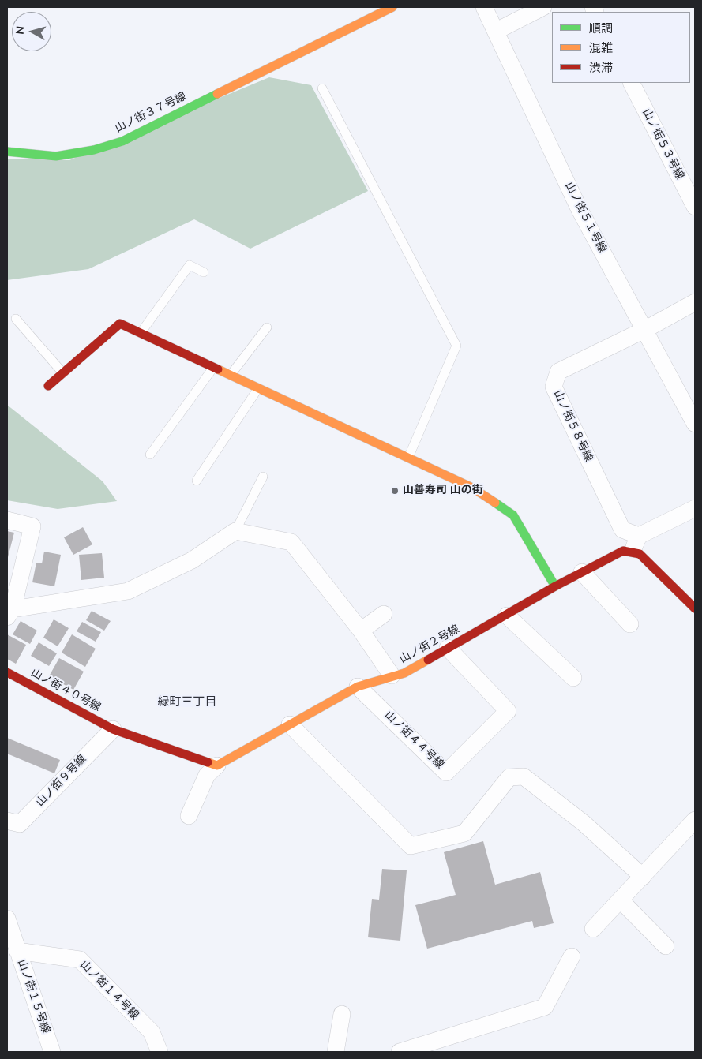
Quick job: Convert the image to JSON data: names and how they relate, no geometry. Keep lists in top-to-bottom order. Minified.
{"streets":{"street":["山ノ街３７号線","山ノ街５３号線","山ノ街５１号線","山ノ街５８号線","山ノ街２号線","山ノ街４０号線","山ノ街４４号線","山ノ街９号線","山ノ街１４号線","山ノ街１５号線"]},"crossings":[["山ノ街５１号線","山ノ街５８号線"],["山ノ街２号線","山ノ街４４号線"],["山ノ街４０号線","山ノ街９号線"],["山ノ街１４号線","山ノ街１５号線"]],"districts":["緑町三丁目"],"places":["山善寿司 山の街"],"legend":["順調","混雑","渋滞"],"north":"left"}
